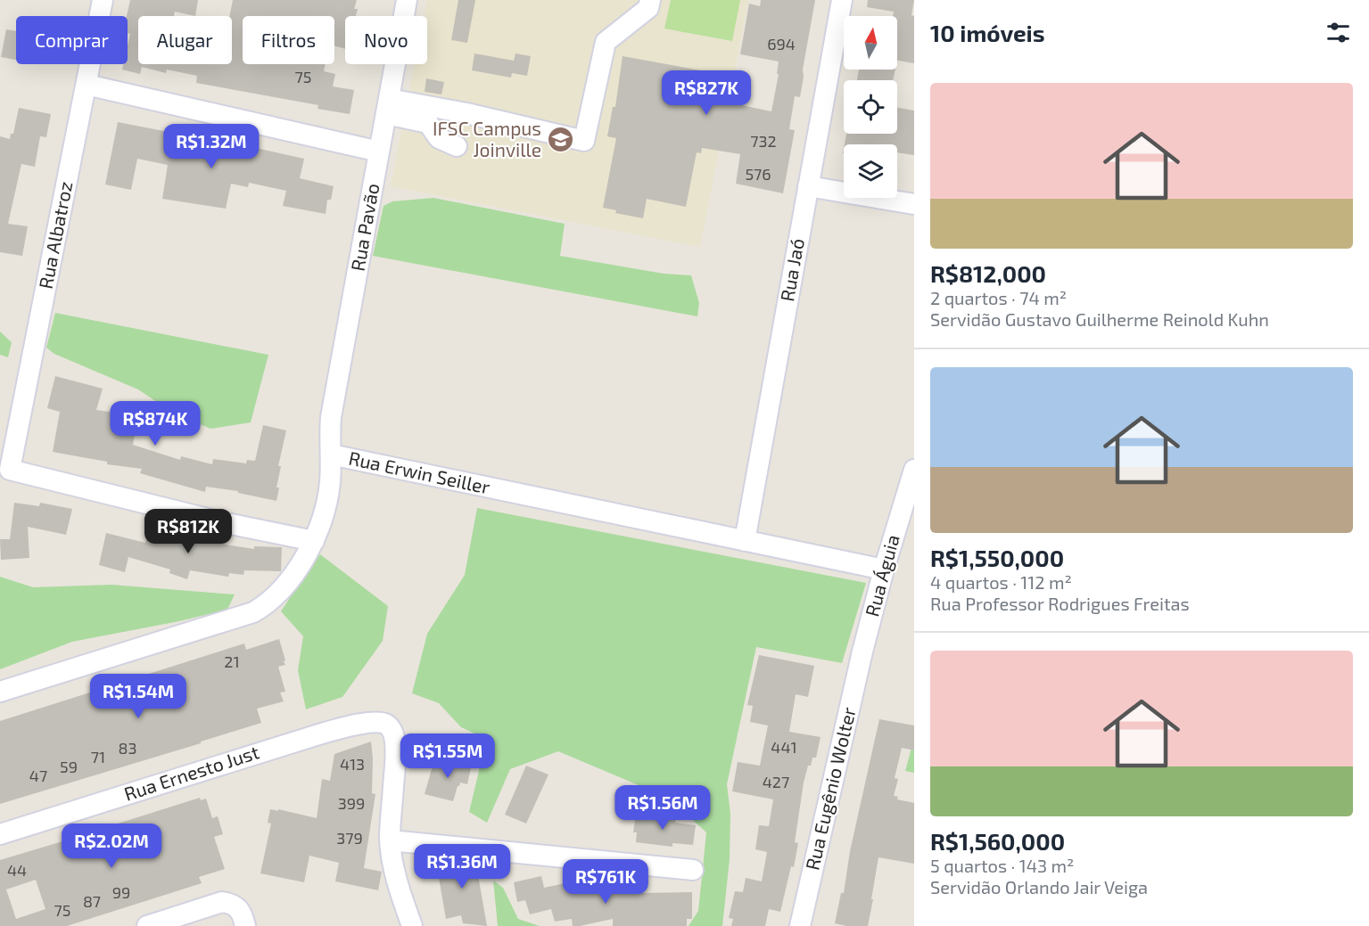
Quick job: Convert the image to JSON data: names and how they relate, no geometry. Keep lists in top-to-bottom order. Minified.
{"streets":{"street":["Rua Pavão","Rua Albatroz","Rua Jaó","Rua Erwin Seiller","Rua Águia","Rua Ernesto Just","Rua Eugênio Wolter"]},"crossings":[["Rua Pavão","Rua Erwin Seiller"],["Rua Albatroz","Rua Erwin Seiller"],["Rua Jaó","Rua Erwin Seiller"],["Rua Erwin Seiller","Rua Águia"],["Rua Águia","Rua Eugênio Wolter"]],"places":{"school or university":["IFSC Campus Joinville"]},"house_numbers":["694","75","732","576","21","441","83","71","413","59","47","427","399","379","44","99","87","75"],"north":"top","page":{"heading":"10 imóveis","chip":["Comprar","Alugar","Filtros","Novo"],"list":[{"name":"R$812,000","note":"2 quartos · 74 m² · Servidão Gustavo Guilherme Reinold Kuhn"},{"name":"R$1,550,000","note":"4 quartos · 112 m² · Rua Professor Rodrigues Freitas"},{"name":"R$1,560,000","note":"5 quartos · 143 m² · Servidão Orlando Jair Veiga"}],"price":["R$827K","R$1.32M","R$874K","R$812K","R$1.54M","R$1.55M","R$1.56M","R$2.02M","R$1.36M","R$761K"]}}
